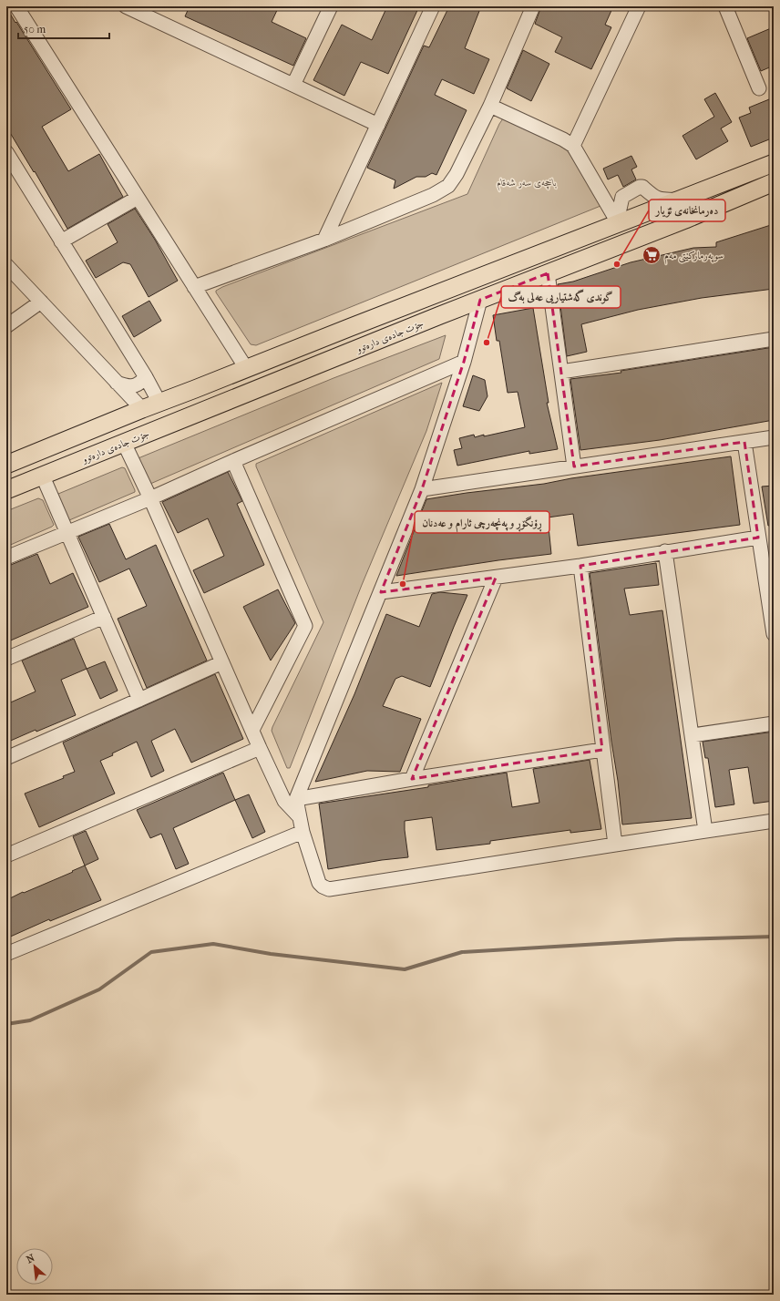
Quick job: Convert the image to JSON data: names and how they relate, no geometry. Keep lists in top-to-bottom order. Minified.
{"streets":{"main road":["جۆت جادەی دارەتوو"]},"parks":["باخچەی سەر شەقام"],"places":{"supermarket":["سوپەرمارکێتی مەم"],"other":["دەرمانخانەی ئۆیار","گوندی گەشتیاریی عەلی بەگ","ڕۆنگۆڕ و پەنچەرچی ئارام و عەدنان"]},"scale_bar":"50 m","north":"top left"}
